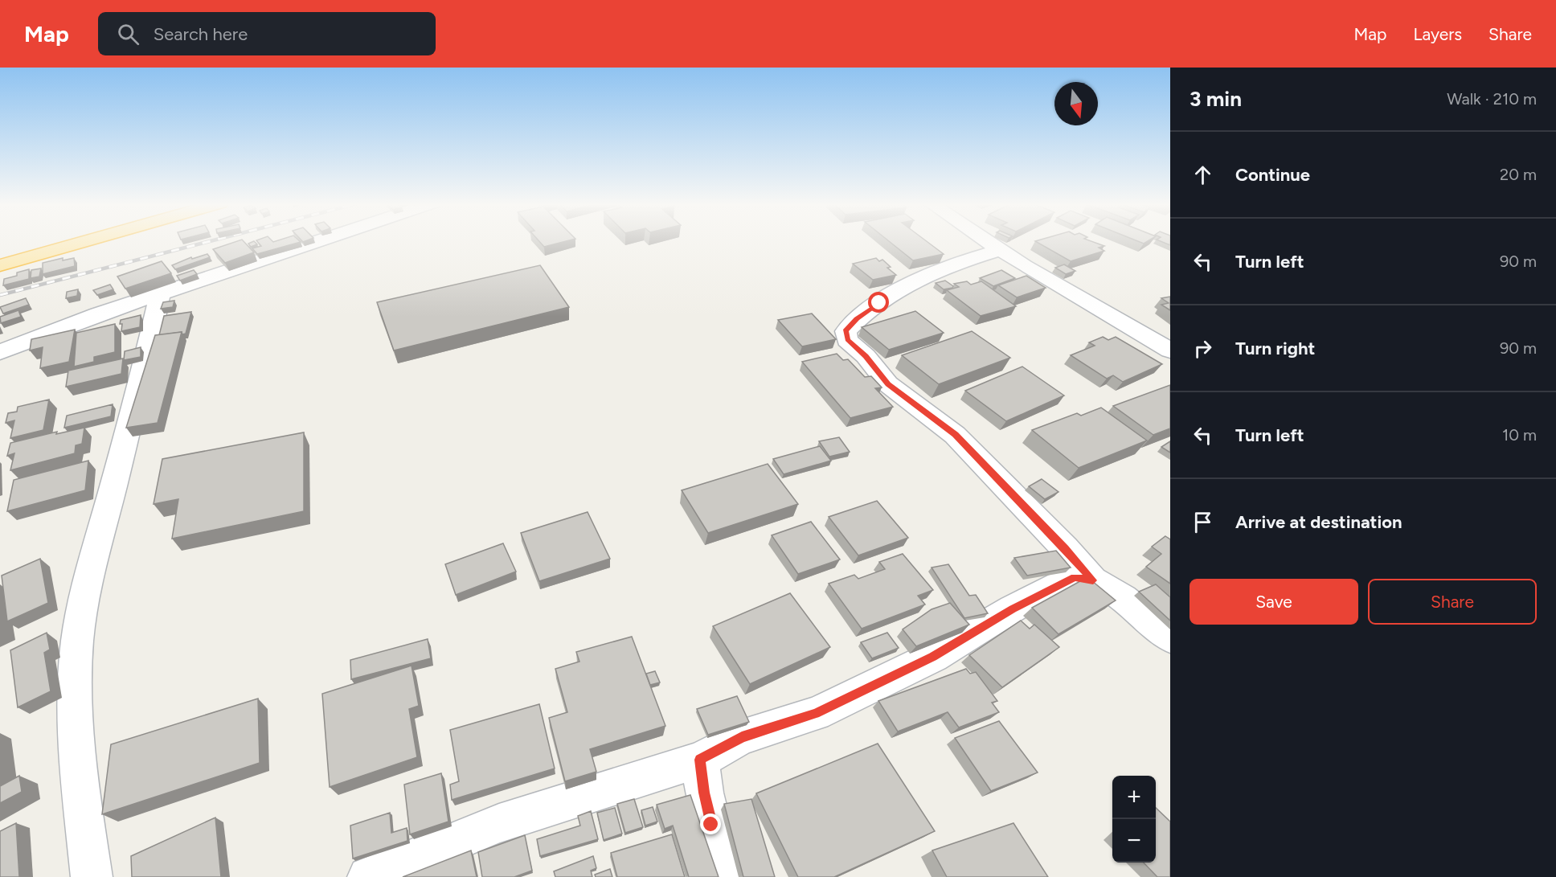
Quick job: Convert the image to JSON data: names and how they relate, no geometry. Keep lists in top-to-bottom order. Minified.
{"north":"bottom","page":{"header":"Map","search":"Search here","nav":["Map","Layers","Share"],"heading":["3 min","Walk · 210 m"],"list":[["Continue","20 m"],["Turn left","90 m"],["Turn right","90 m"],["Turn left","10 m"],"Arrive at destination"],"buttons":["Save","Share"],"map_buttons":["+","−"]}}
